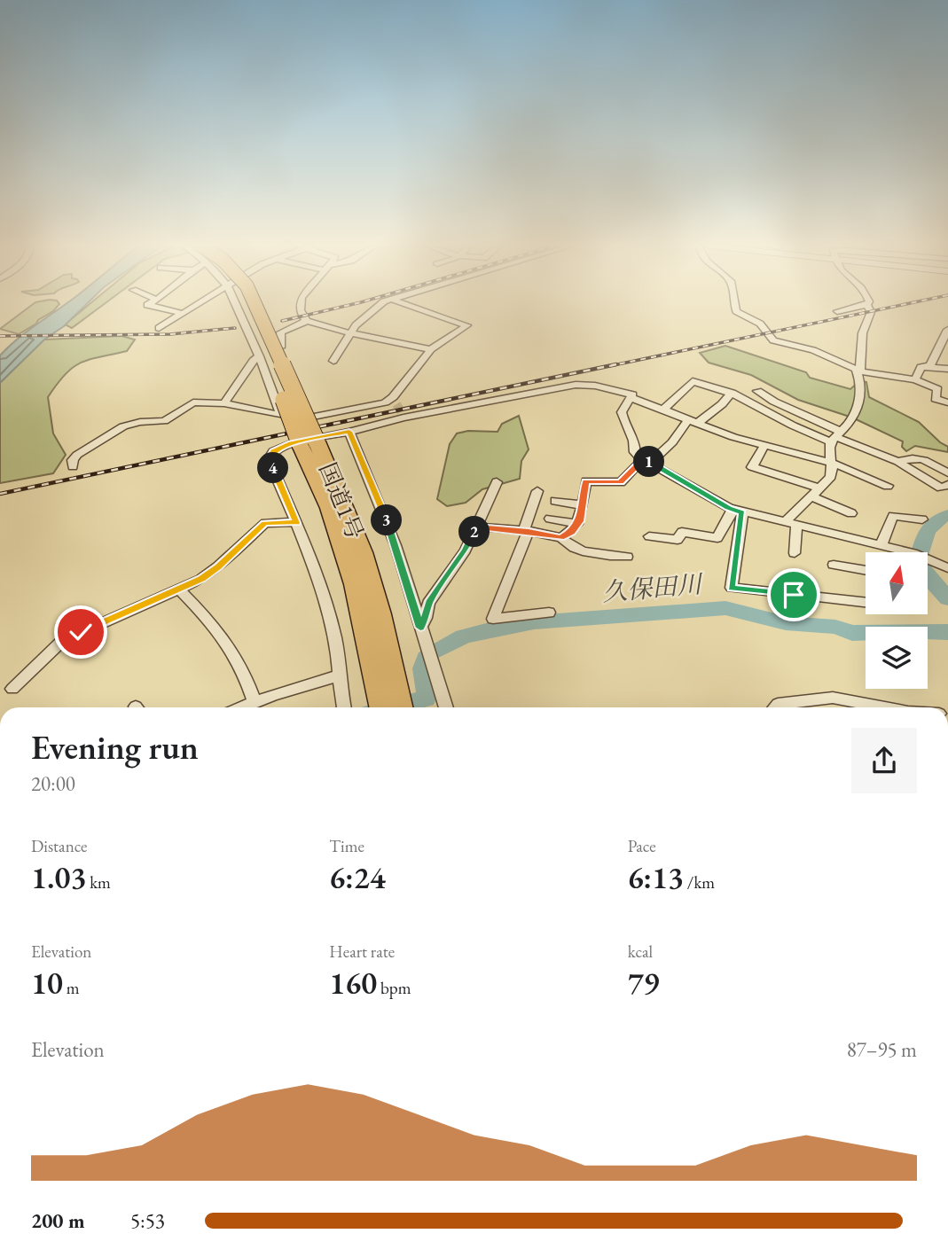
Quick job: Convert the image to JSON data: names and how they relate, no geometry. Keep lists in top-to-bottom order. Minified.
{"streets":{"highway":["国道1号"]},"water":["久保田川"],"north":"top","page":{"pins":["1","4","3","2"],"heading":["Evening run","20:00"],"stats":[["Distance","1.03 km"],["Time","6:24"],["Pace","6:13 /km"],["Elevation","10 m"],["Heart rate","160 bpm"],["kcal","79"]],"chart":["Elevation","87–95 m"],"list":[{"name":"200 m","note":"5:53"}]}}
